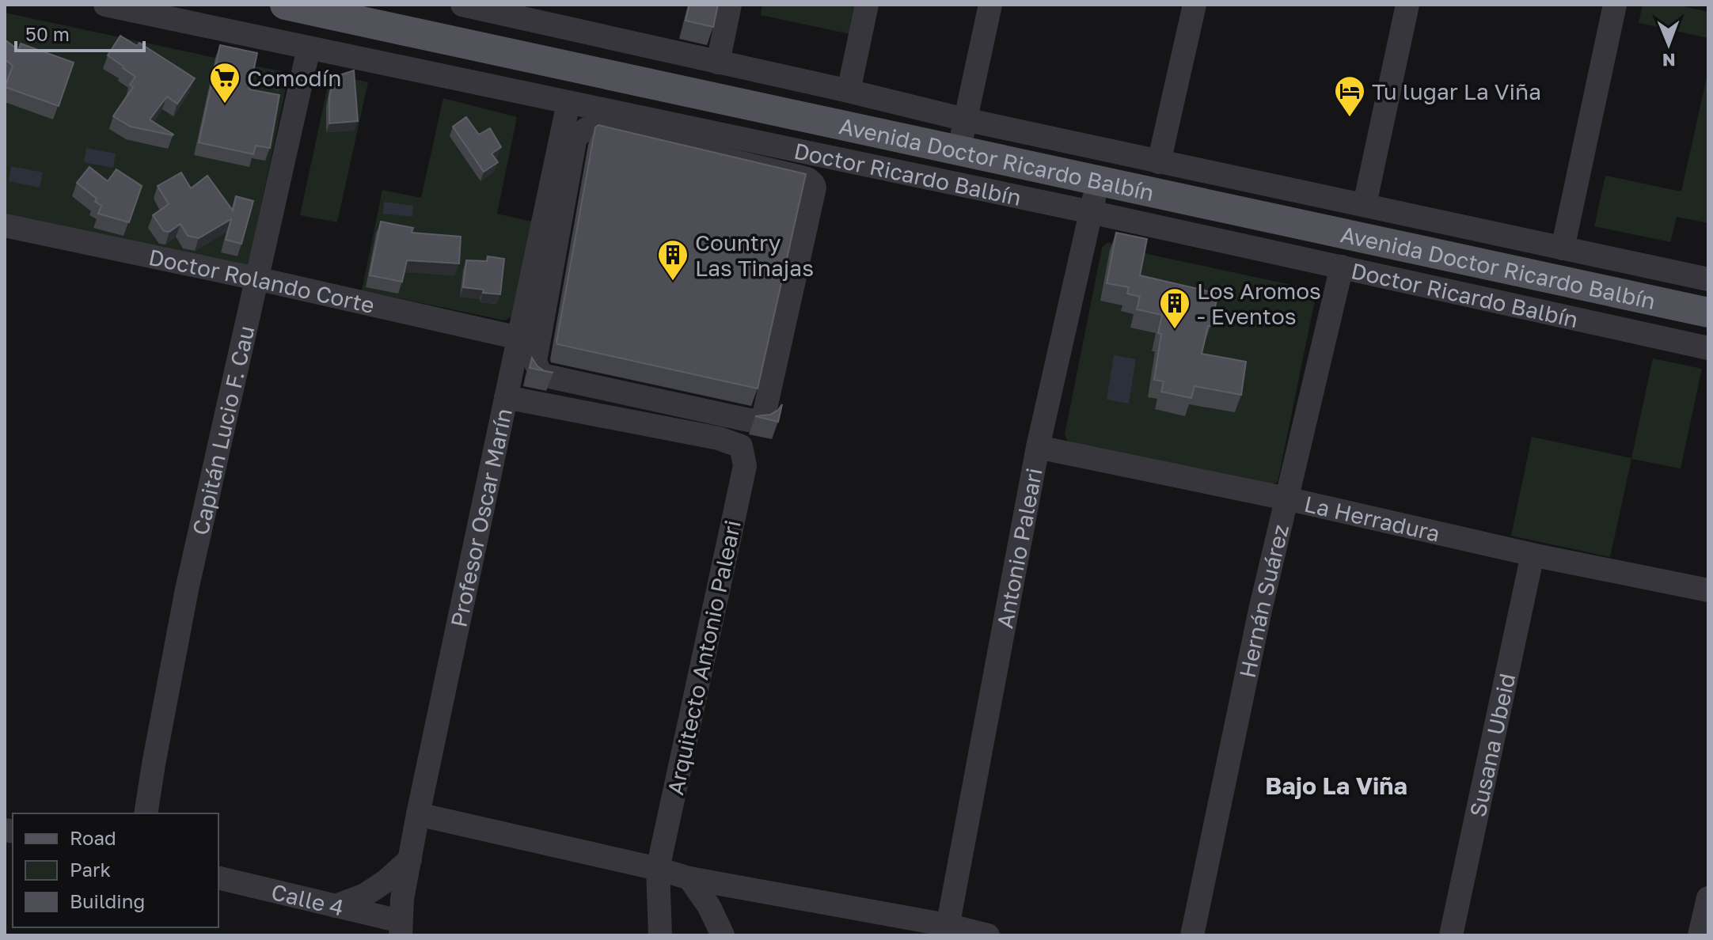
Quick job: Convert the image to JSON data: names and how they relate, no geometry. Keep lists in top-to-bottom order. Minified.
{"streets":{"main road":["Avenida Doctor Ricardo Balbín"],"street":["Doctor Ricardo Balbín","Doctor Rolando Corte","Capitán Lucio F. Cau","Profesor Oscar Marín","La Herradura","Antonio Paleari","Hernán Suárez","Arquitecto Antonio Paleari","Susana Ubeid","Calle 4"]},"crossings":[["Avenida Doctor Ricardo Balbín","Antonio Paleari"],["Doctor Ricardo Balbín","Capitán Lucio F. Cau"],["Doctor Ricardo Balbín","Profesor Oscar Marín"],["Doctor Ricardo Balbín","Antonio Paleari"],["Doctor Ricardo Balbín","Hernán Suárez"],["Doctor Rolando Corte","Capitán Lucio F. Cau"],["Doctor Rolando Corte","Profesor Oscar Marín"],["Profesor Oscar Marín","Arquitecto Antonio Paleari"],["Profesor Oscar Marín","Calle 4"],["La Herradura","Antonio Paleari"],["La Herradura","Hernán Suárez"],["La Herradura","Susana Ubeid"]],"districts":["Bajo La Viña"],"places":{"supermarket":["Comodín"],"hotel":["Tu lugar La Viña"],"building":["Country Las Tinajas","Los Aromos - Eventos"]},"legend":["Road","Park","Building"],"scale_bar":"50 m","north":"bottom"}
